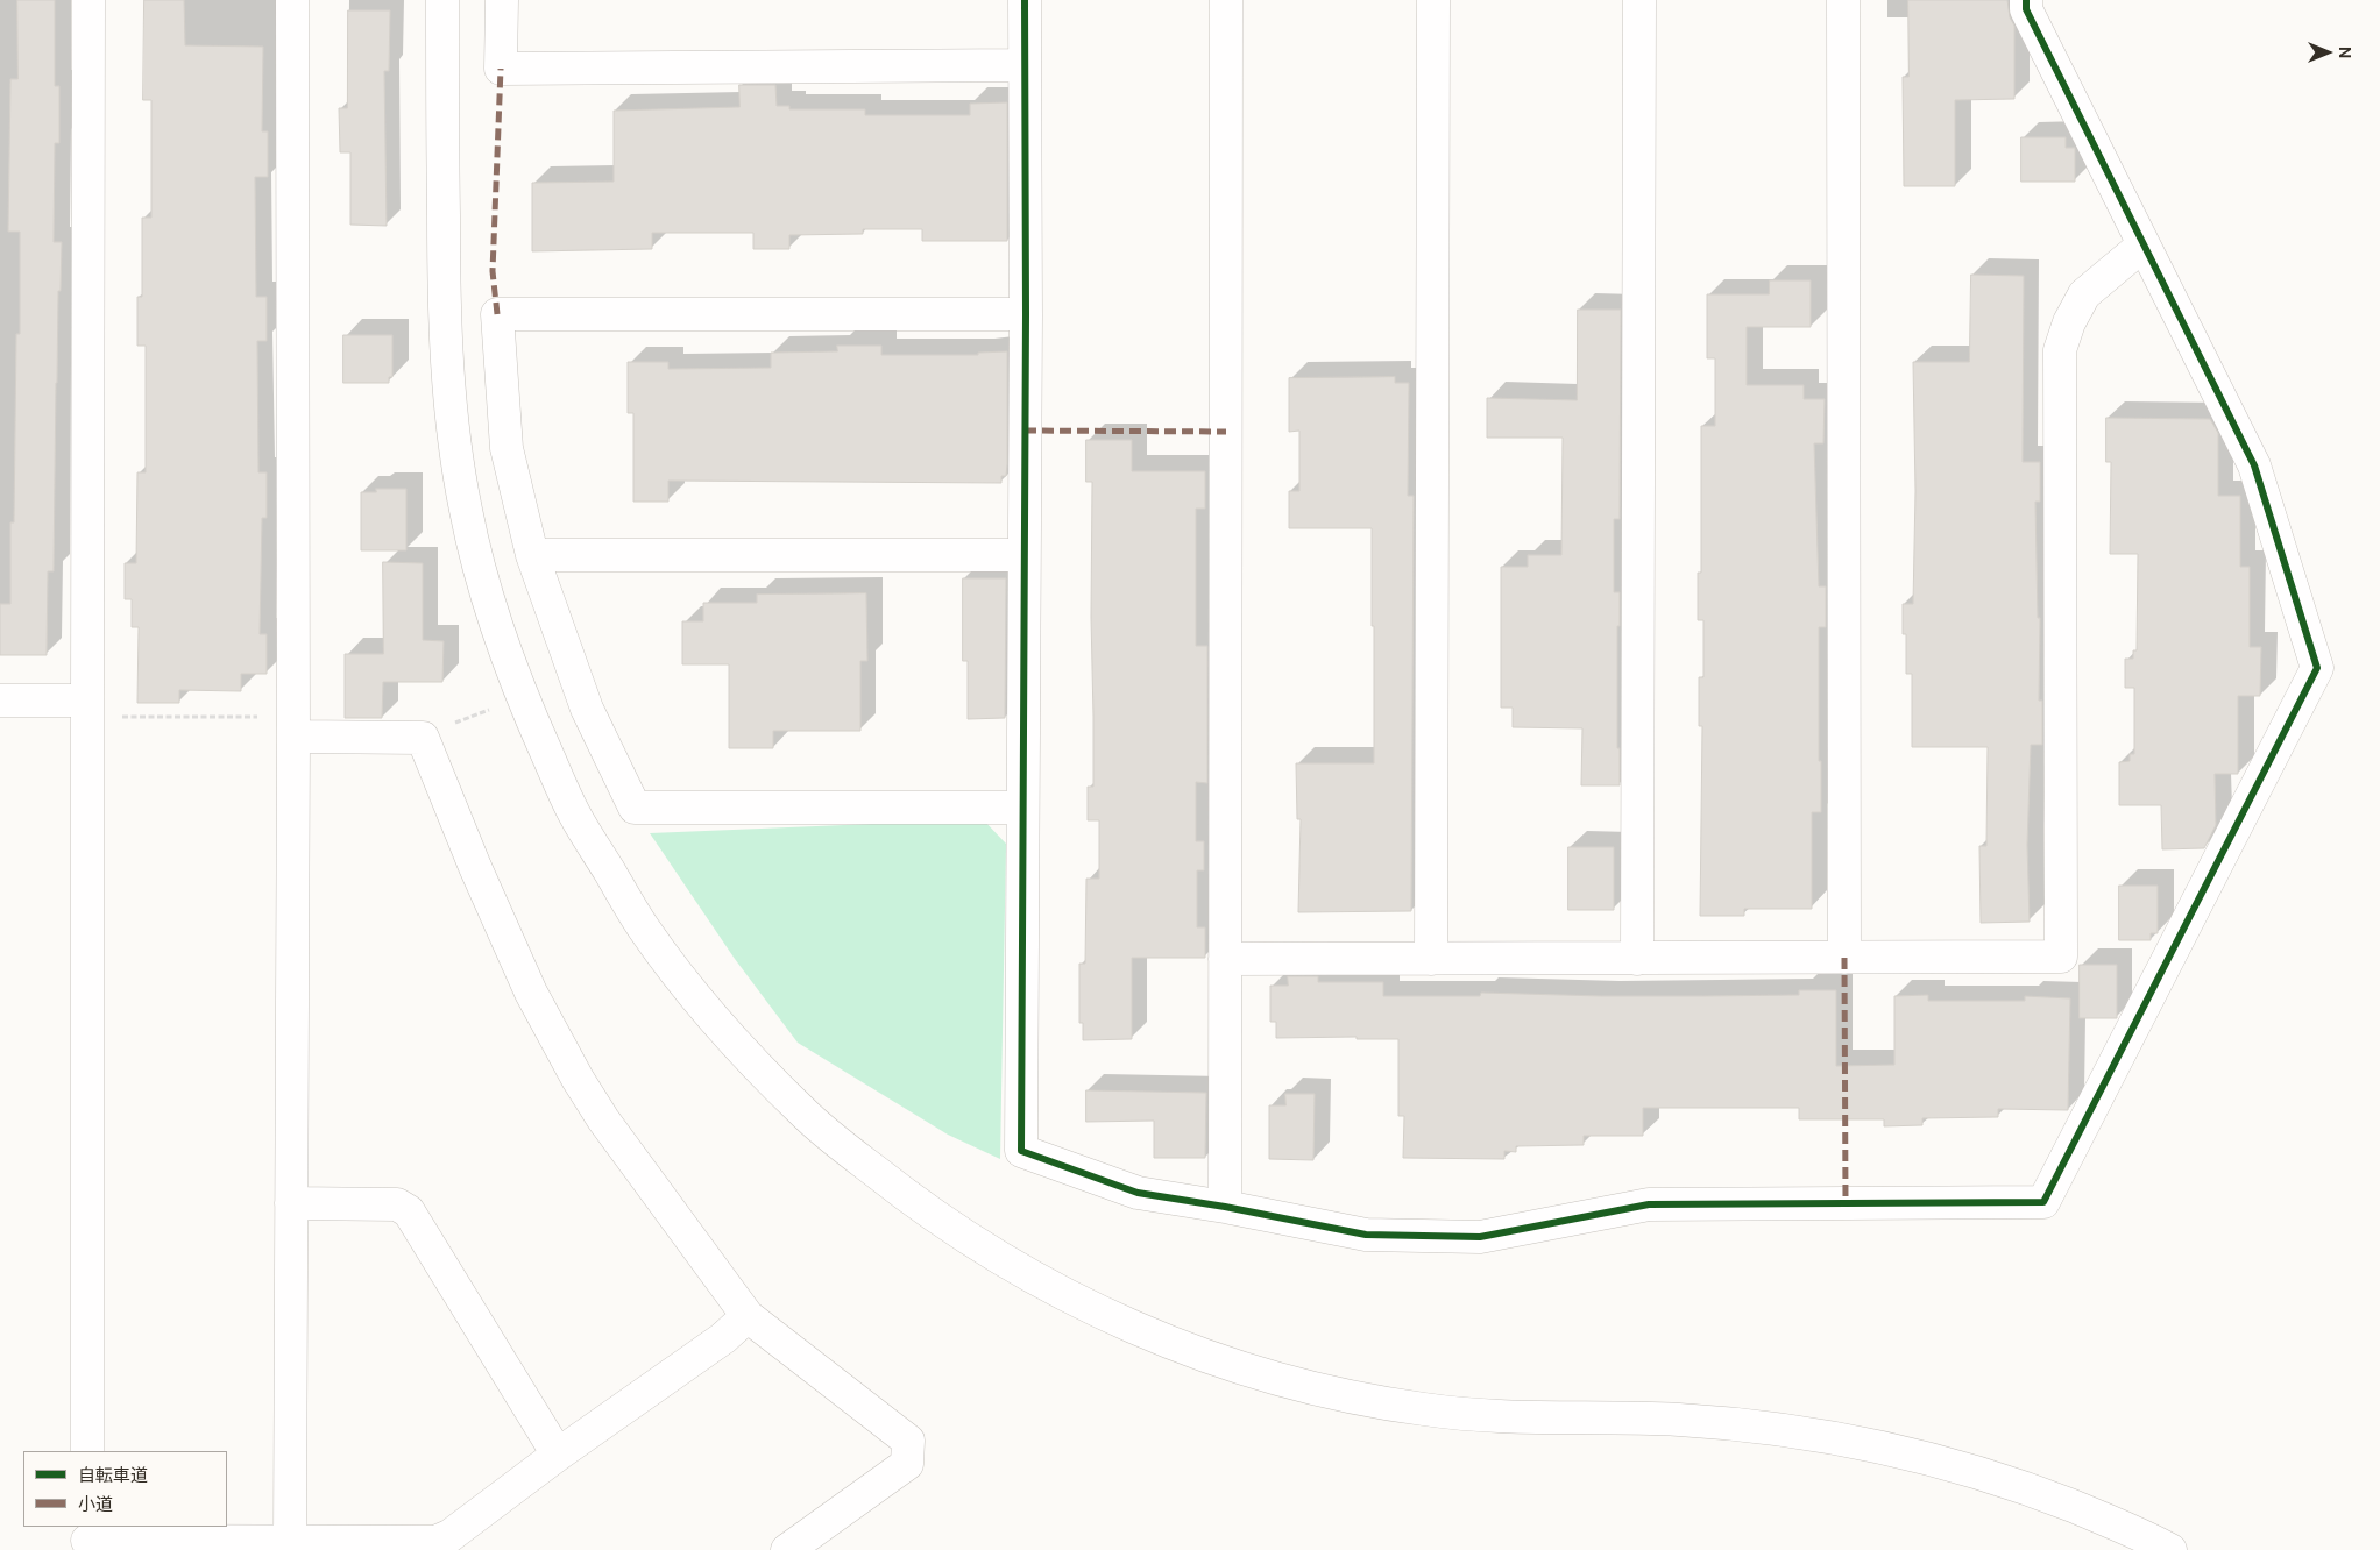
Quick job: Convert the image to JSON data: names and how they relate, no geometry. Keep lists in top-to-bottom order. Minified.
{"legend":["自転車道","小道"],"north":"right"}
